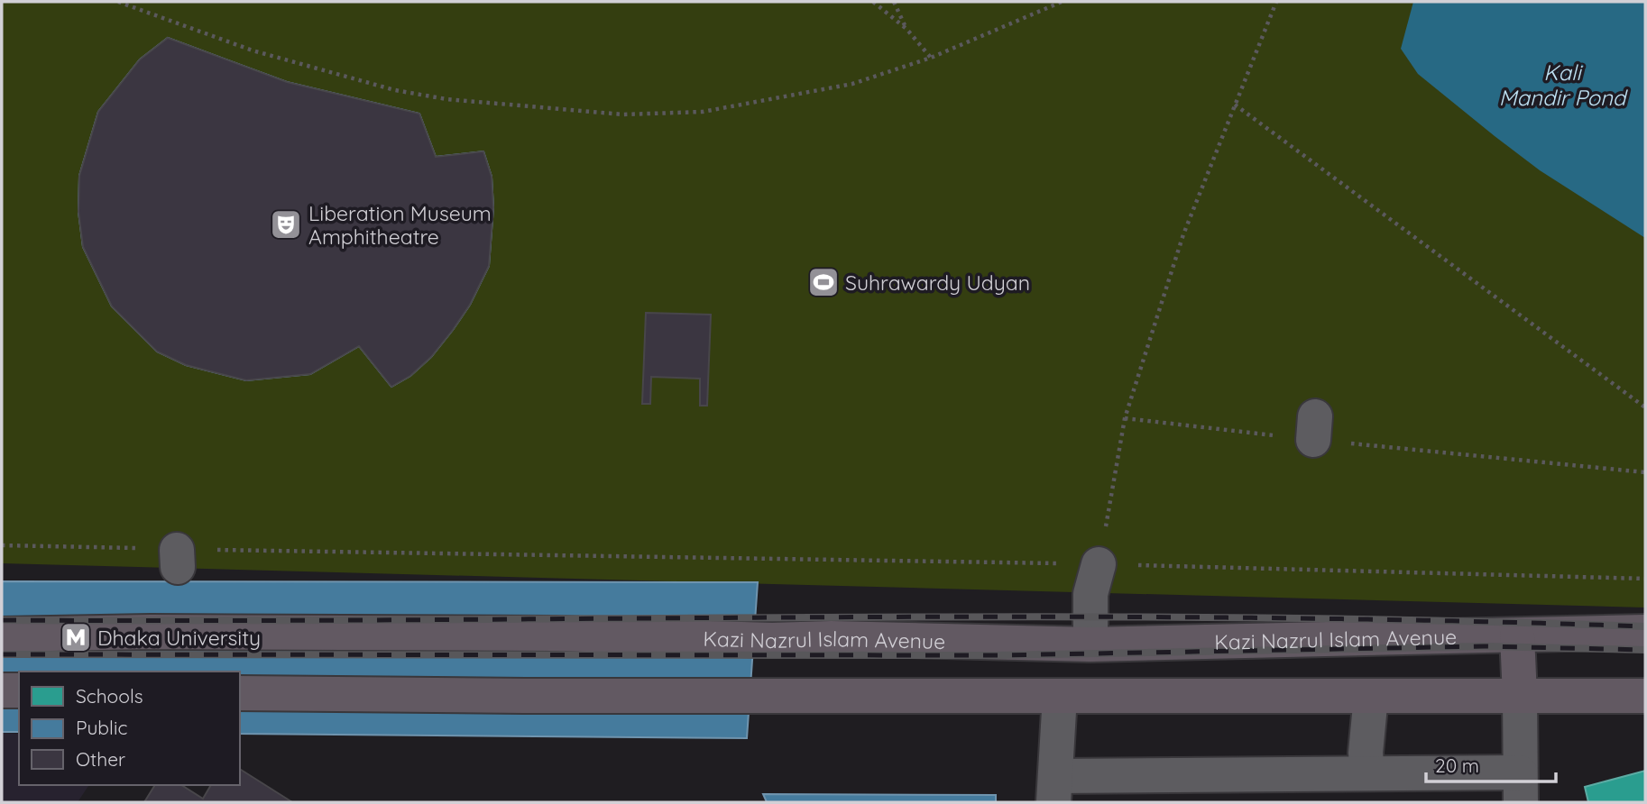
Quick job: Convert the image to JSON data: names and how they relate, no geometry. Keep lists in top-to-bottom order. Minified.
{"streets":{"main road":["Kazi Nazrul Islam Avenue"]},"water":["Kali Mandir Pond"],"places":{"theatre":["Liberation Museum Amphitheatre"],"sports":["Suhrawardy Udyan"],"metro station":["Dhaka University"]},"legend":["Schools","Public","Other"],"scale_bar":"20 m"}
